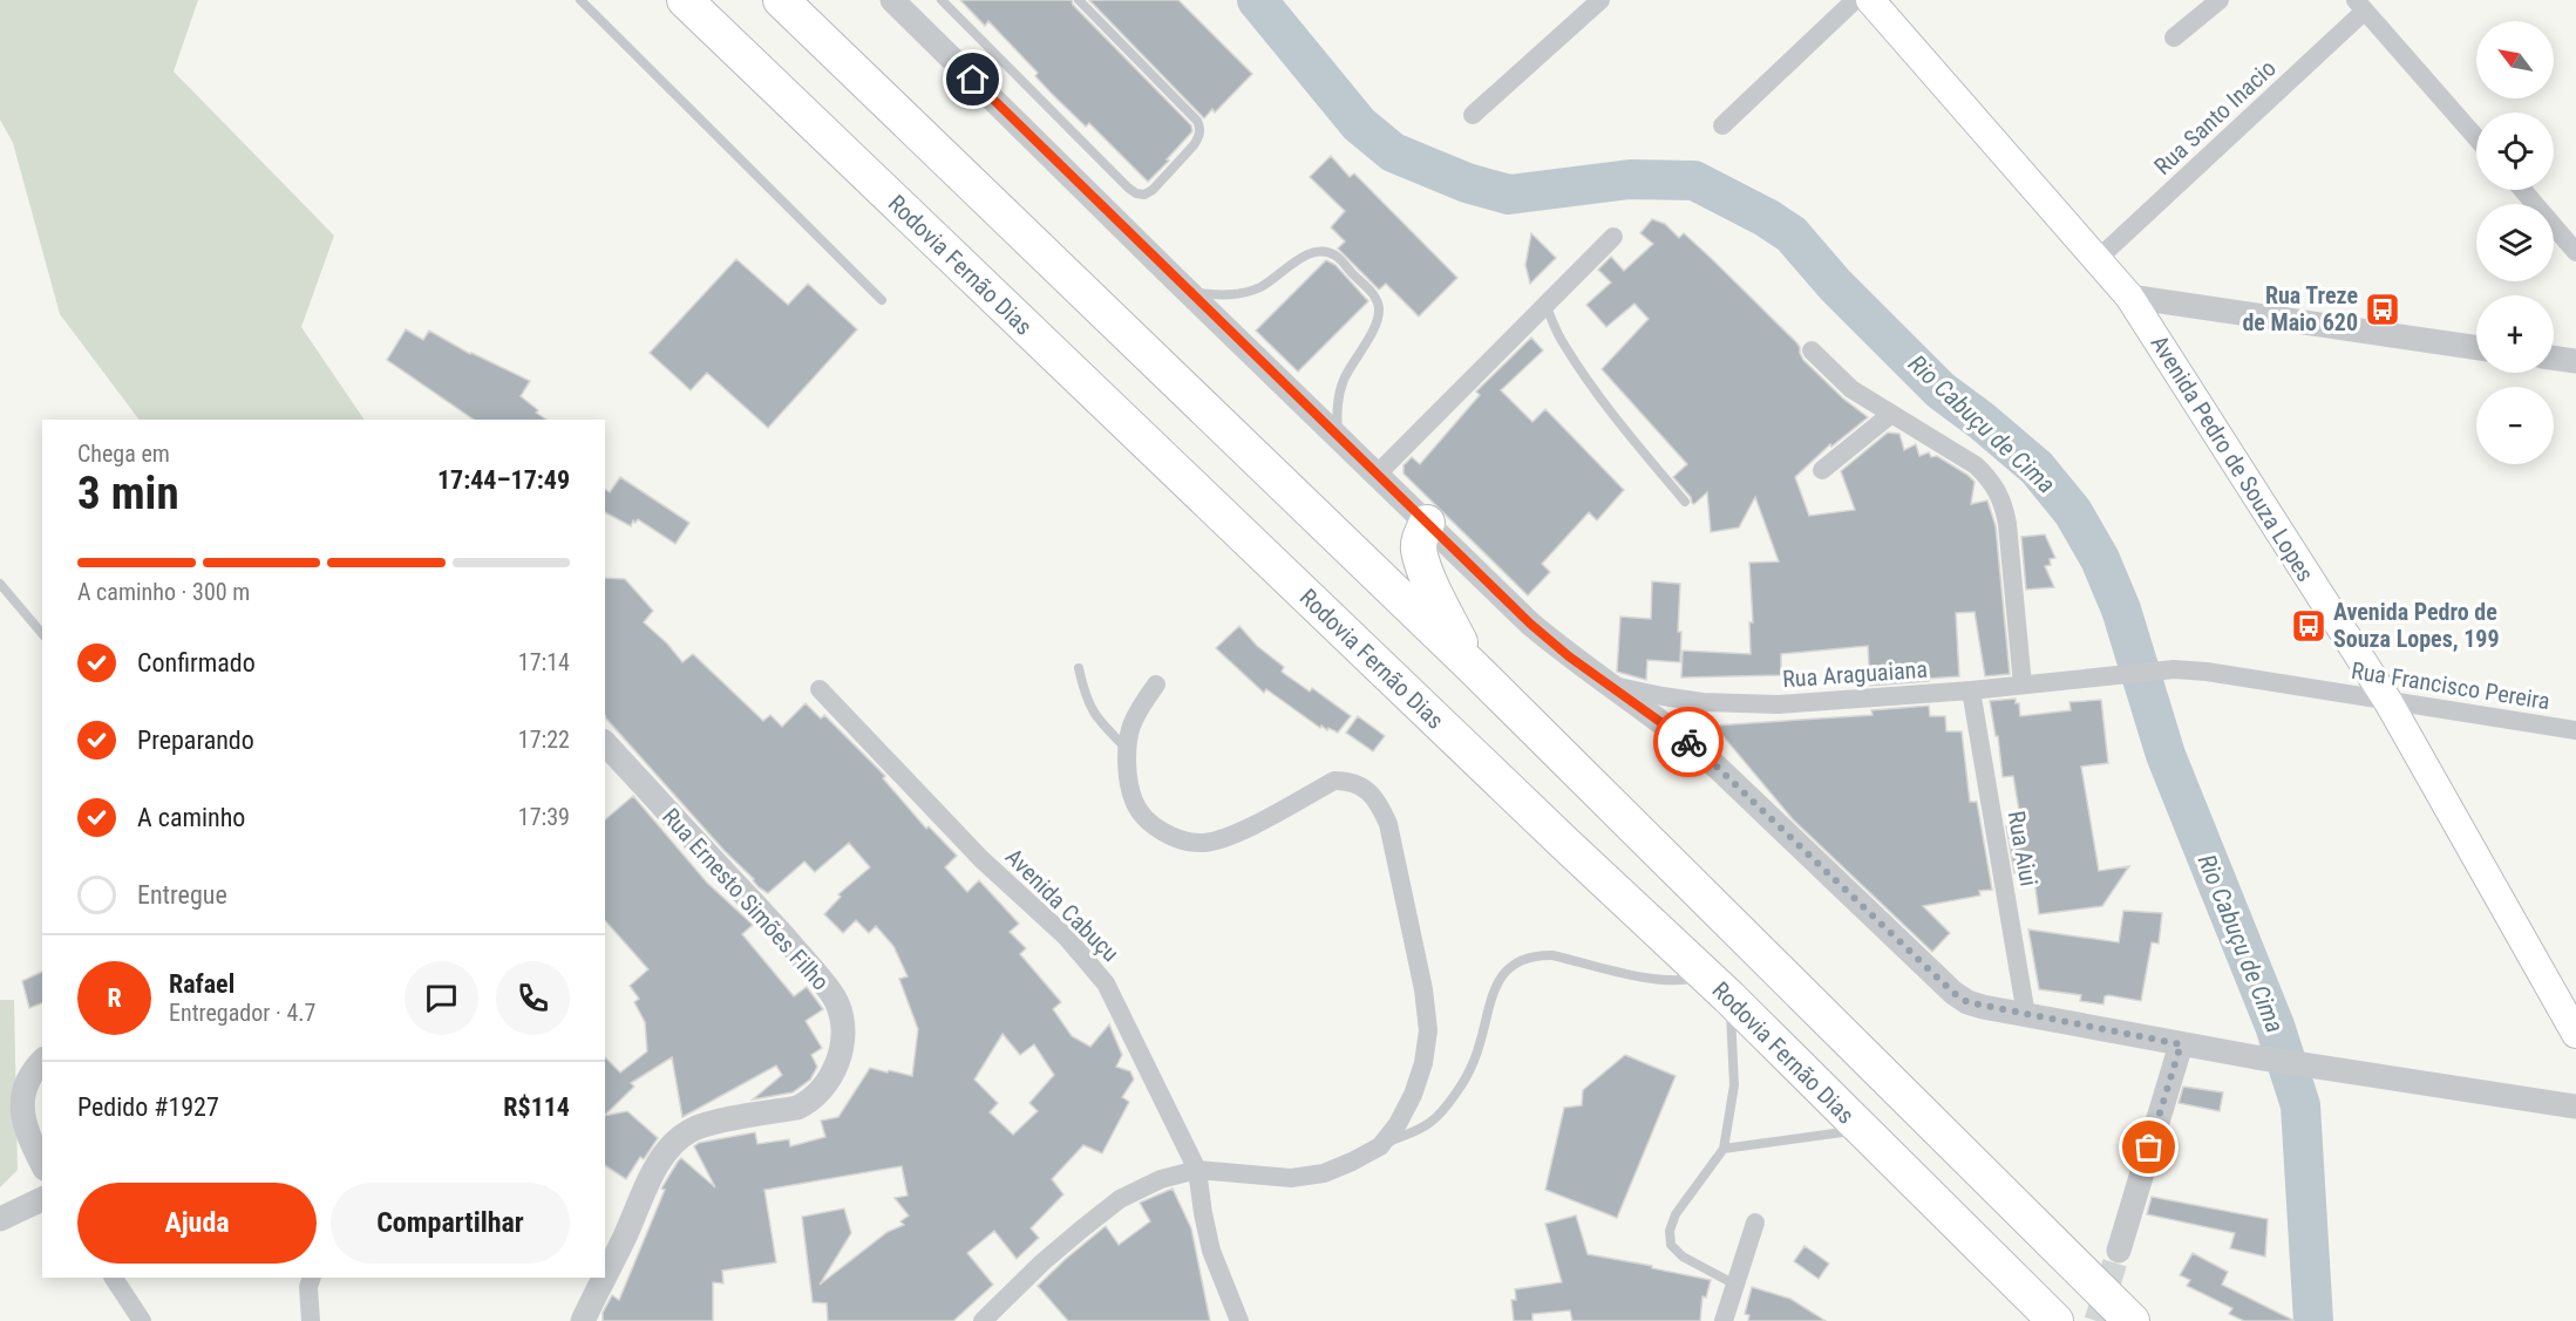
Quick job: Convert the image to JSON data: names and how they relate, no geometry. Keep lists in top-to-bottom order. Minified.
{"streets":{"highway":["Rodovia Fernão Dias"],"main road":["Avenida Pedro de Souza Lopes"],"street":["Rua Santo Inacio","Rua Araguaiana","Rua Francisco Pereira","Rua Aiui","Rua Ernesto Simões Filho","Avenida Cabuçu"]},"crossings":[["Rua Santo Inacio","Avenida Pedro de Souza Lopes"],["Avenida Pedro de Souza Lopes","Rua Francisco Pereira"],["Rua Araguaiana","Rua Francisco Pereira"],["Rua Araguaiana","Rua Aiui"]],"water":["Rio Cabuçu de Cima"],"places":{"bus stop":["Rua Treze de Maio 620","Avenida Pedro de Souza Lopes, 199"]},"north":"top left","page":{"map_buttons":["+","−"],"heading":["3 min","Chega em","17:44–17:49"],"panel":["Rafael","Entregador · 4.7","Pedido #1927","R$114"],"bar":"A caminho · 300 m","list":[["Confirmado","17:14"],["Preparando","17:22"],["A caminho","17:39"],"Entregue"],"round":"R","buttons":["Ajuda","Compartilhar"]}}
